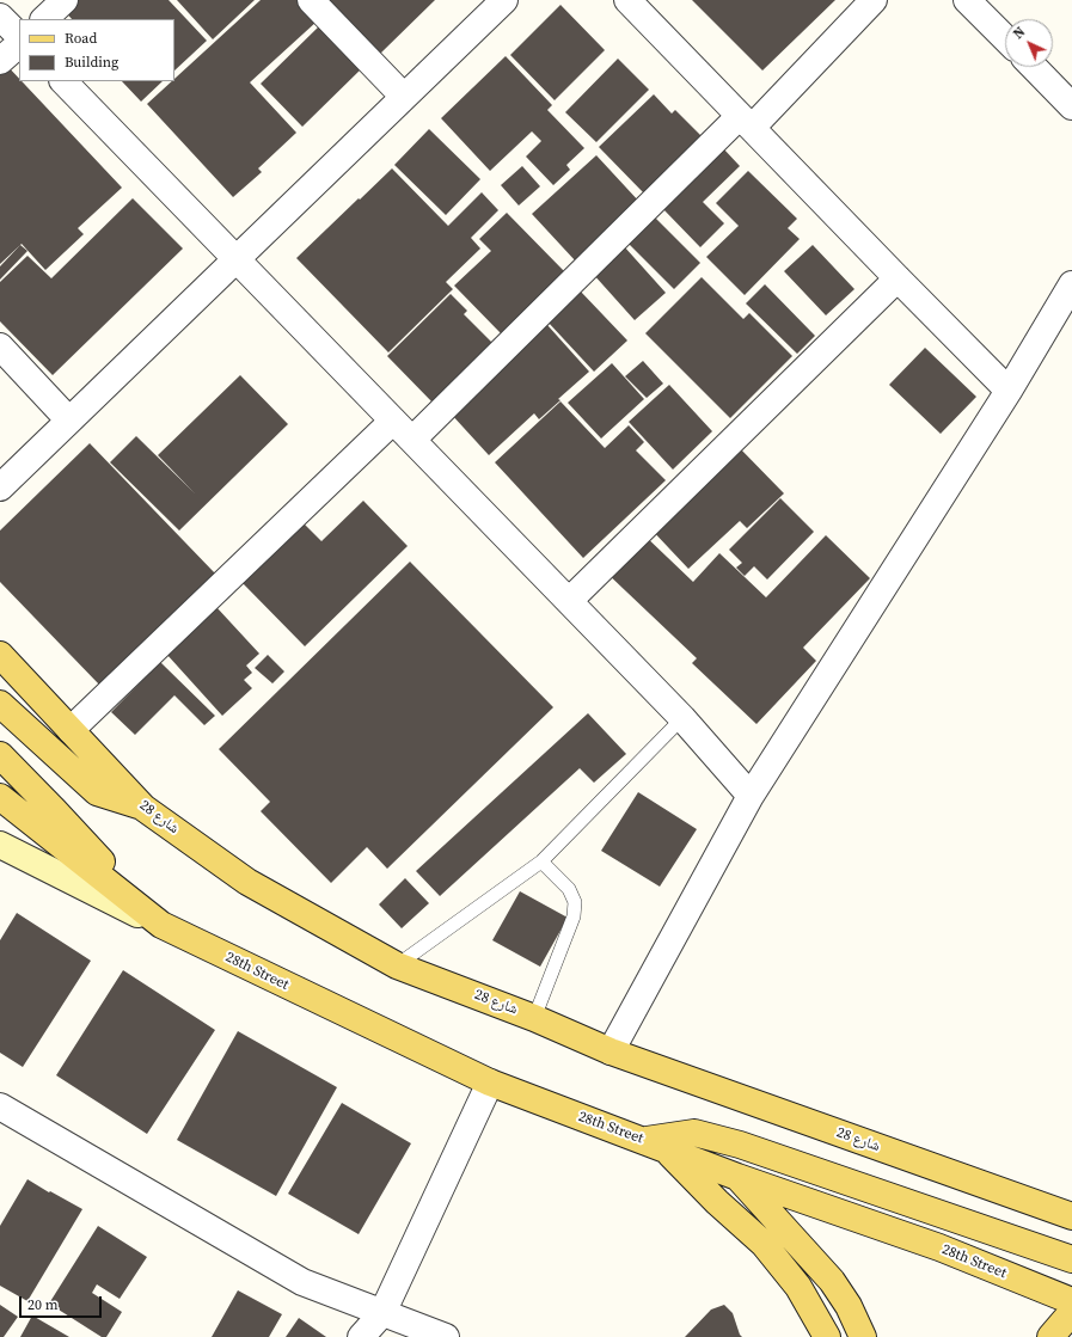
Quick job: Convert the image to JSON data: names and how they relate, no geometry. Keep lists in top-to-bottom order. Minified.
{"streets":{"main road":["شارع 28","28th Street"]},"legend":["Road","Building"],"scale_bar":"20 m","north":"top left"}
